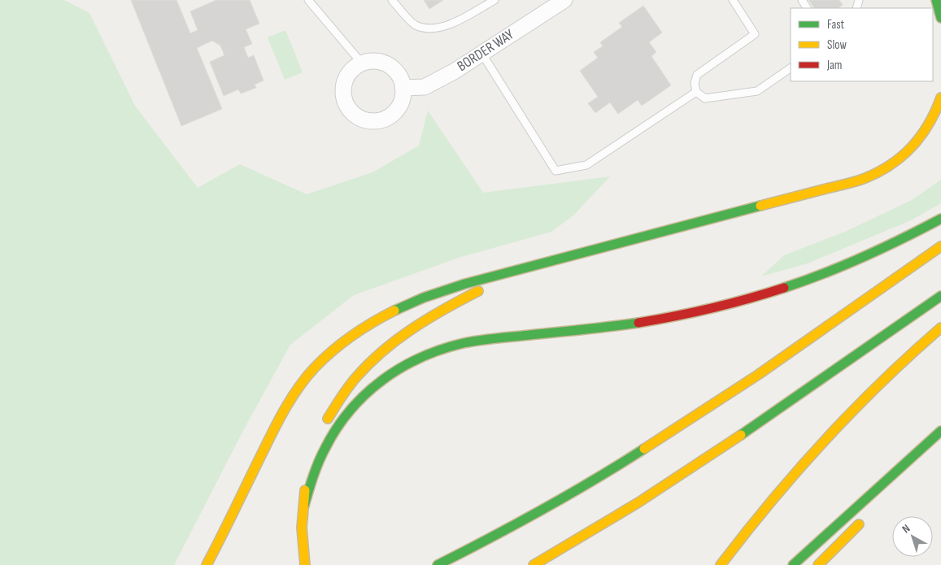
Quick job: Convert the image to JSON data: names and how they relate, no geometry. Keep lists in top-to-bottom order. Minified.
{"streets":{"street":["BORDER WAY"]},"legend":["Fast","Slow","Jam"],"north":"top left"}
